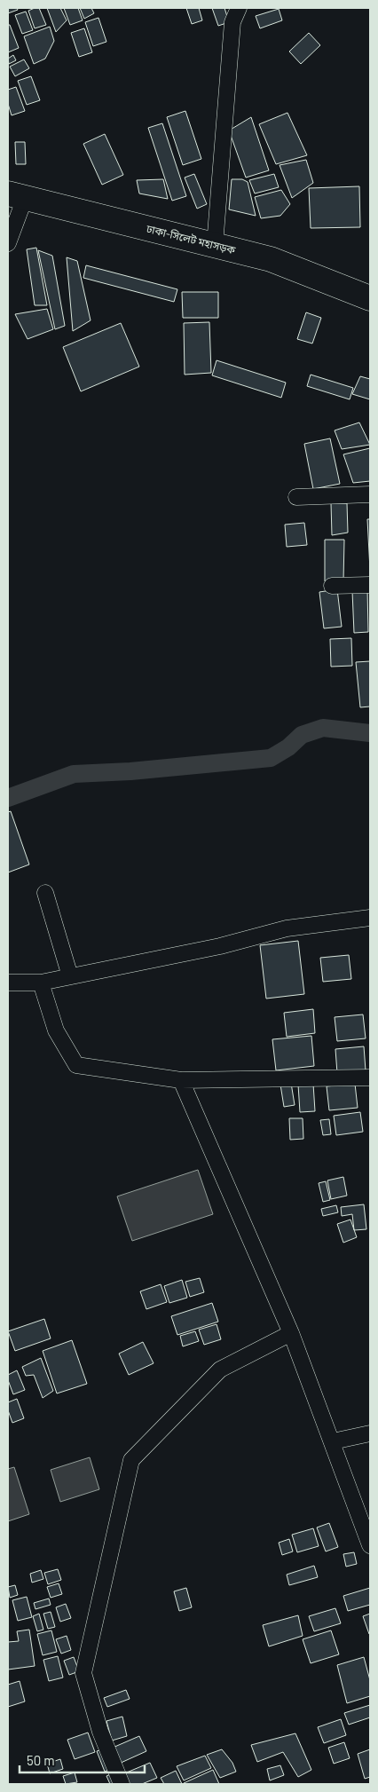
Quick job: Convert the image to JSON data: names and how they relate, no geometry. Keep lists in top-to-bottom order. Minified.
{"streets":{"highway":["ঢাকা-সিলেট মহাসড়ক"]},"scale_bar":"50 m"}
